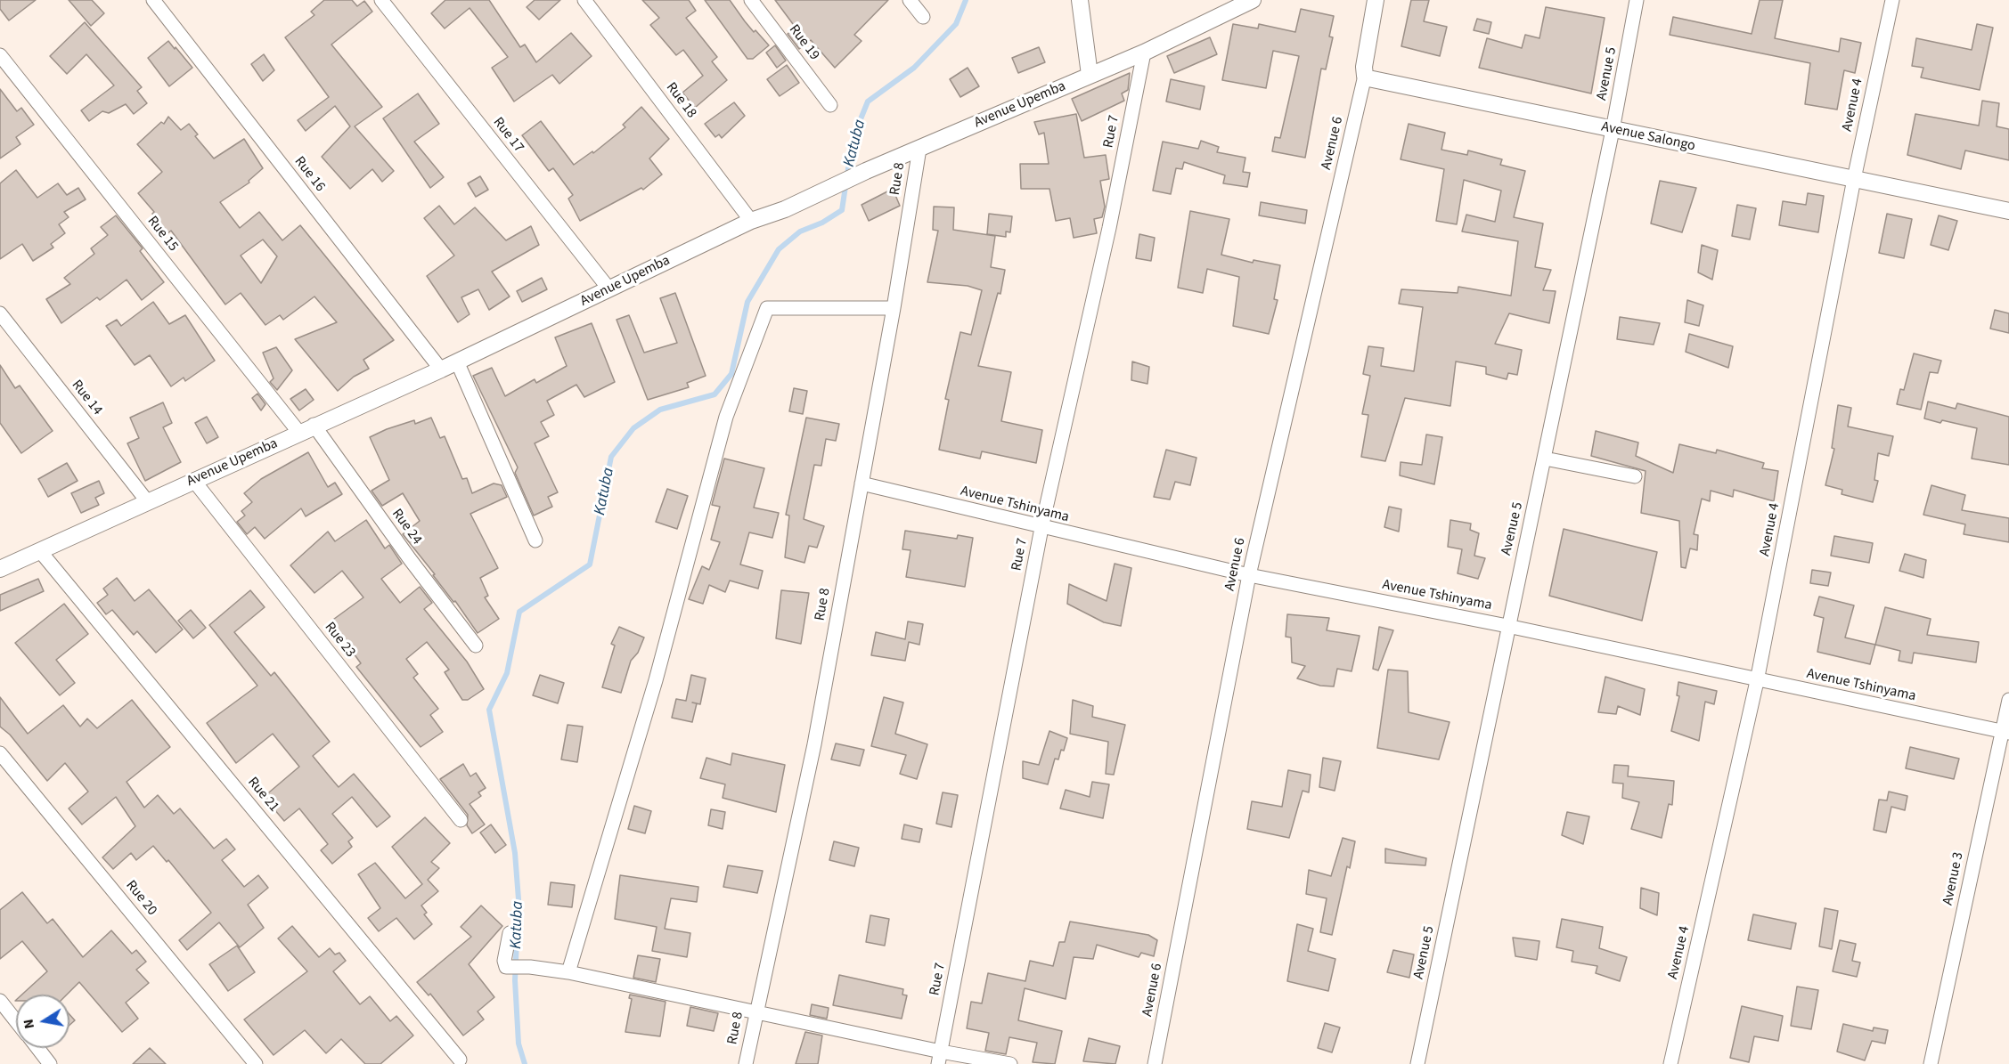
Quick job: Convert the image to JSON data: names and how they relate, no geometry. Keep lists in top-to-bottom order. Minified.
{"streets":{"street":["Rue 19","Avenue 5","Rue 18","Avenue Upemba","Avenue 4","Rue 7","Rue 17","Avenue Salongo","Avenue 6","Rue 16","Rue 8","Rue 15","Rue 14","Avenue Tshinyama","Rue 24","Rue 23","Rue 21","Avenue 3","Rue 20"]},"crossings":[["Avenue 5","Avenue Salongo"],["Avenue 5","Avenue Tshinyama"],["Rue 18","Avenue Upemba"],["Avenue Upemba","Rue 7"],["Avenue Upemba","Rue 17"],["Avenue Upemba","Rue 16"],["Avenue Upemba","Rue 8"],["Avenue Upemba","Rue 15"],["Avenue Upemba","Rue 14"],["Avenue Upemba","Rue 24"],["Avenue Upemba","Rue 23"],["Avenue Upemba","Rue 21"],["Avenue 4","Avenue Salongo"],["Avenue 4","Avenue Tshinyama"],["Rue 7","Avenue Tshinyama"],["Avenue Salongo","Avenue 6"],["Avenue 6","Avenue Tshinyama"],["Rue 8","Avenue Tshinyama"],["Avenue Tshinyama","Avenue 3"]],"water":["Katuba"],"north":"left"}
